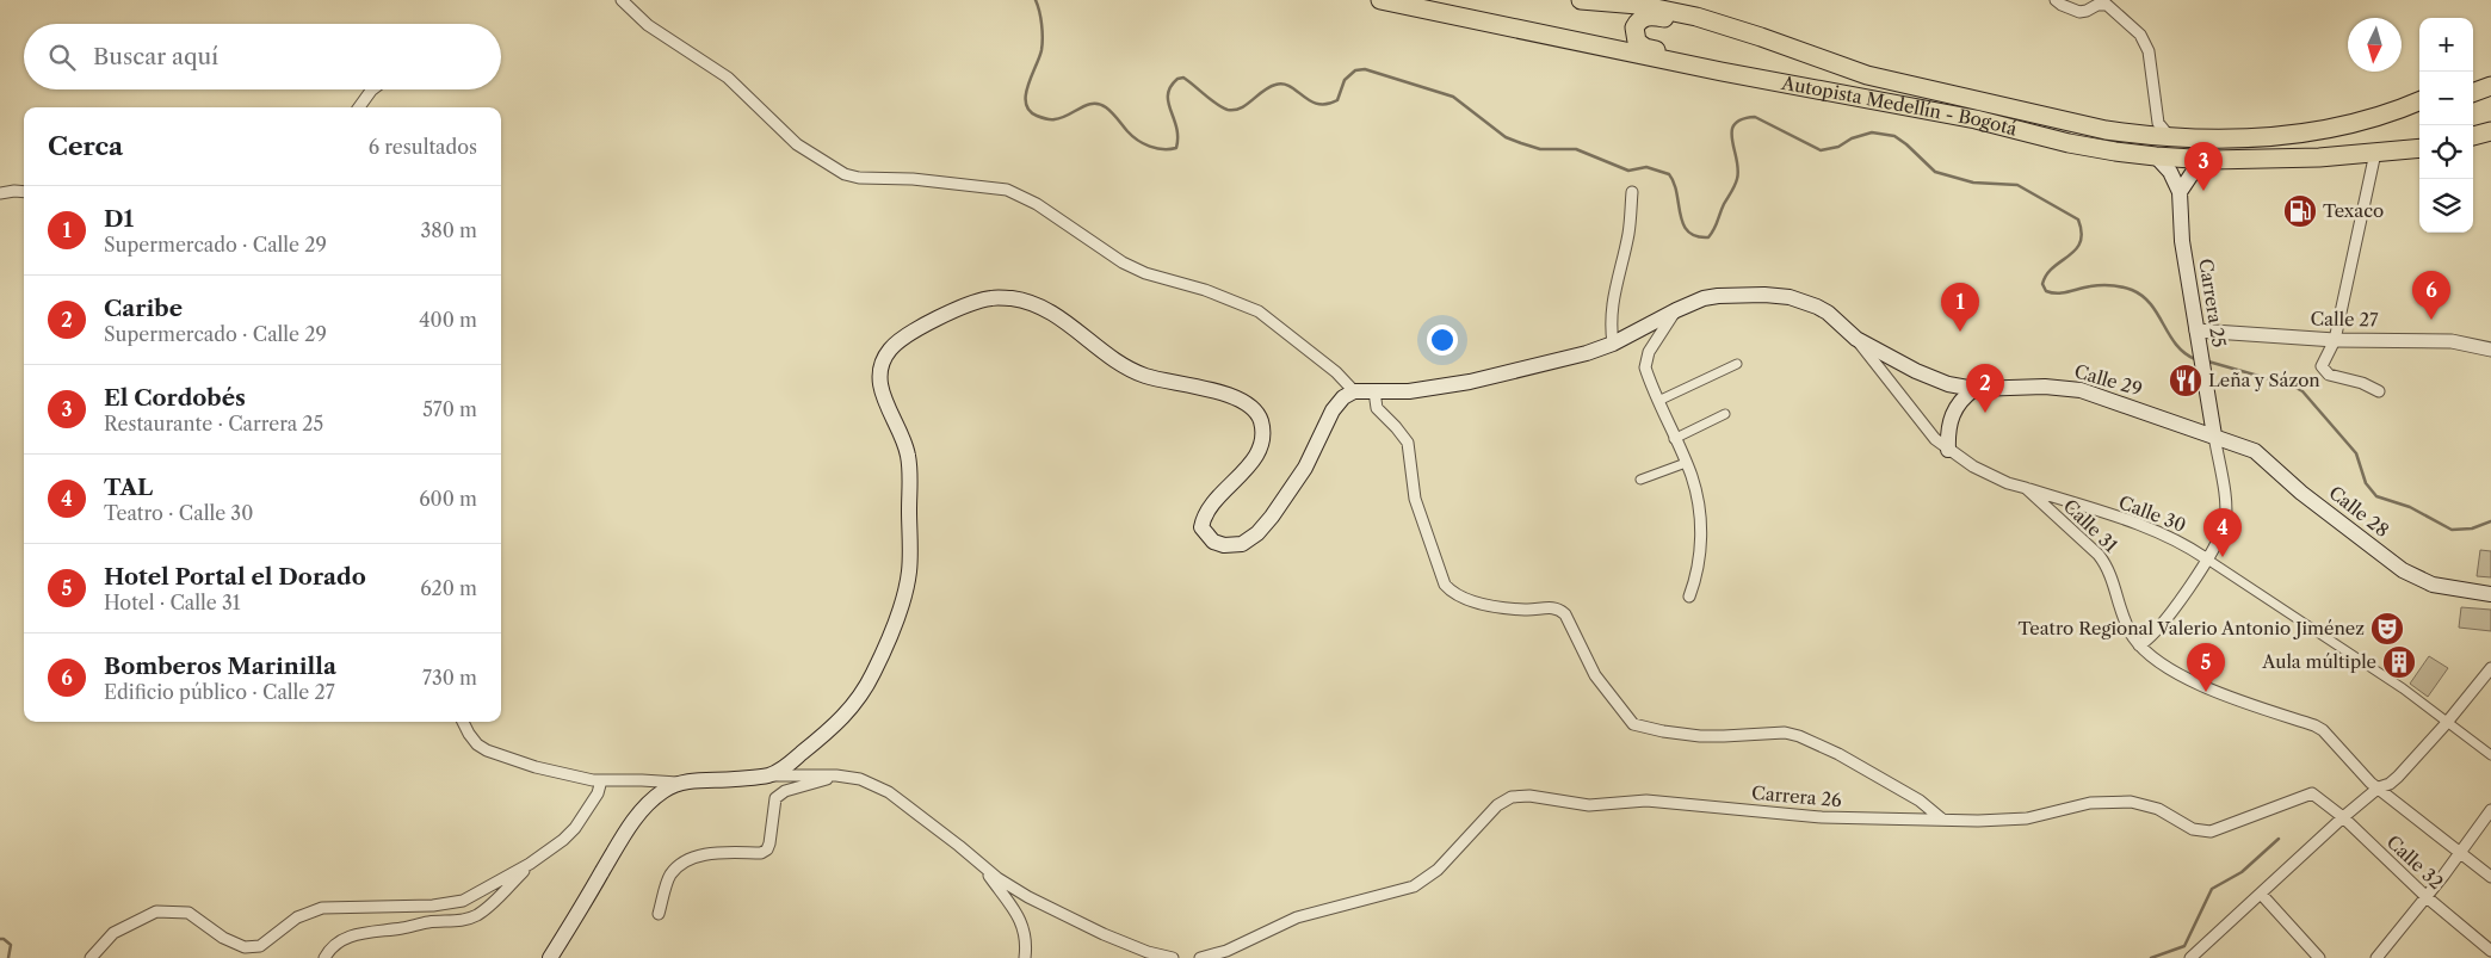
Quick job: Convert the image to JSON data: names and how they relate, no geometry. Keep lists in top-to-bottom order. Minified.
{"streets":{"highway":["Autopista Medellín - Bogotá"],"main road":["Carrera 25","Calle 29","Calle 28"],"street":["Calle 27","Calle 30","Calle 31","Carrera 26","Calle 32"]},"crossings":[["Autopista Medellín - Bogotá","Carrera 25"],["Carrera 25","Calle 27"],["Carrera 25","Calle 29"],["Carrera 25","Calle 28"],["Carrera 25","Calle 30"],["Carrera 25","Calle 31"],["Calle 29","Calle 28"],["Calle 29","Calle 31"],["Calle 30","Calle 31"],["Carrera 26","Calle 32"]],"places":{"fuel station":["Texaco"],"restaurant":["Leña y Sázon"],"theatre":["Teatro Regional Valerio Antonio Jiménez"],"building":["Aula múltiple"]},"north":"bottom","page":{"map_buttons":["+","−"],"search":"Buscar aquí","heading":["Cerca","6 resultados"],"pins":["3","6","1","2","4","5"],"list":[{"mark":"1","name":"D1","note":"Supermercado · Calle 29","value":"380 m"},{"mark":"2","name":"Caribe","note":"Supermercado · Calle 29","value":"400 m"},{"mark":"3","name":"El Cordobés","note":"Restaurante · Carrera 25","value":"570 m"},{"mark":"4","name":"TAL","note":"Teatro · Calle 30","value":"600 m"},{"mark":"5","name":"Hotel Portal el Dorado","note":"Hotel · Calle 31","value":"620 m"},{"mark":"6","name":"Bomberos Marinilla","note":"Edificio público · Calle 27","value":"730 m"}]}}
